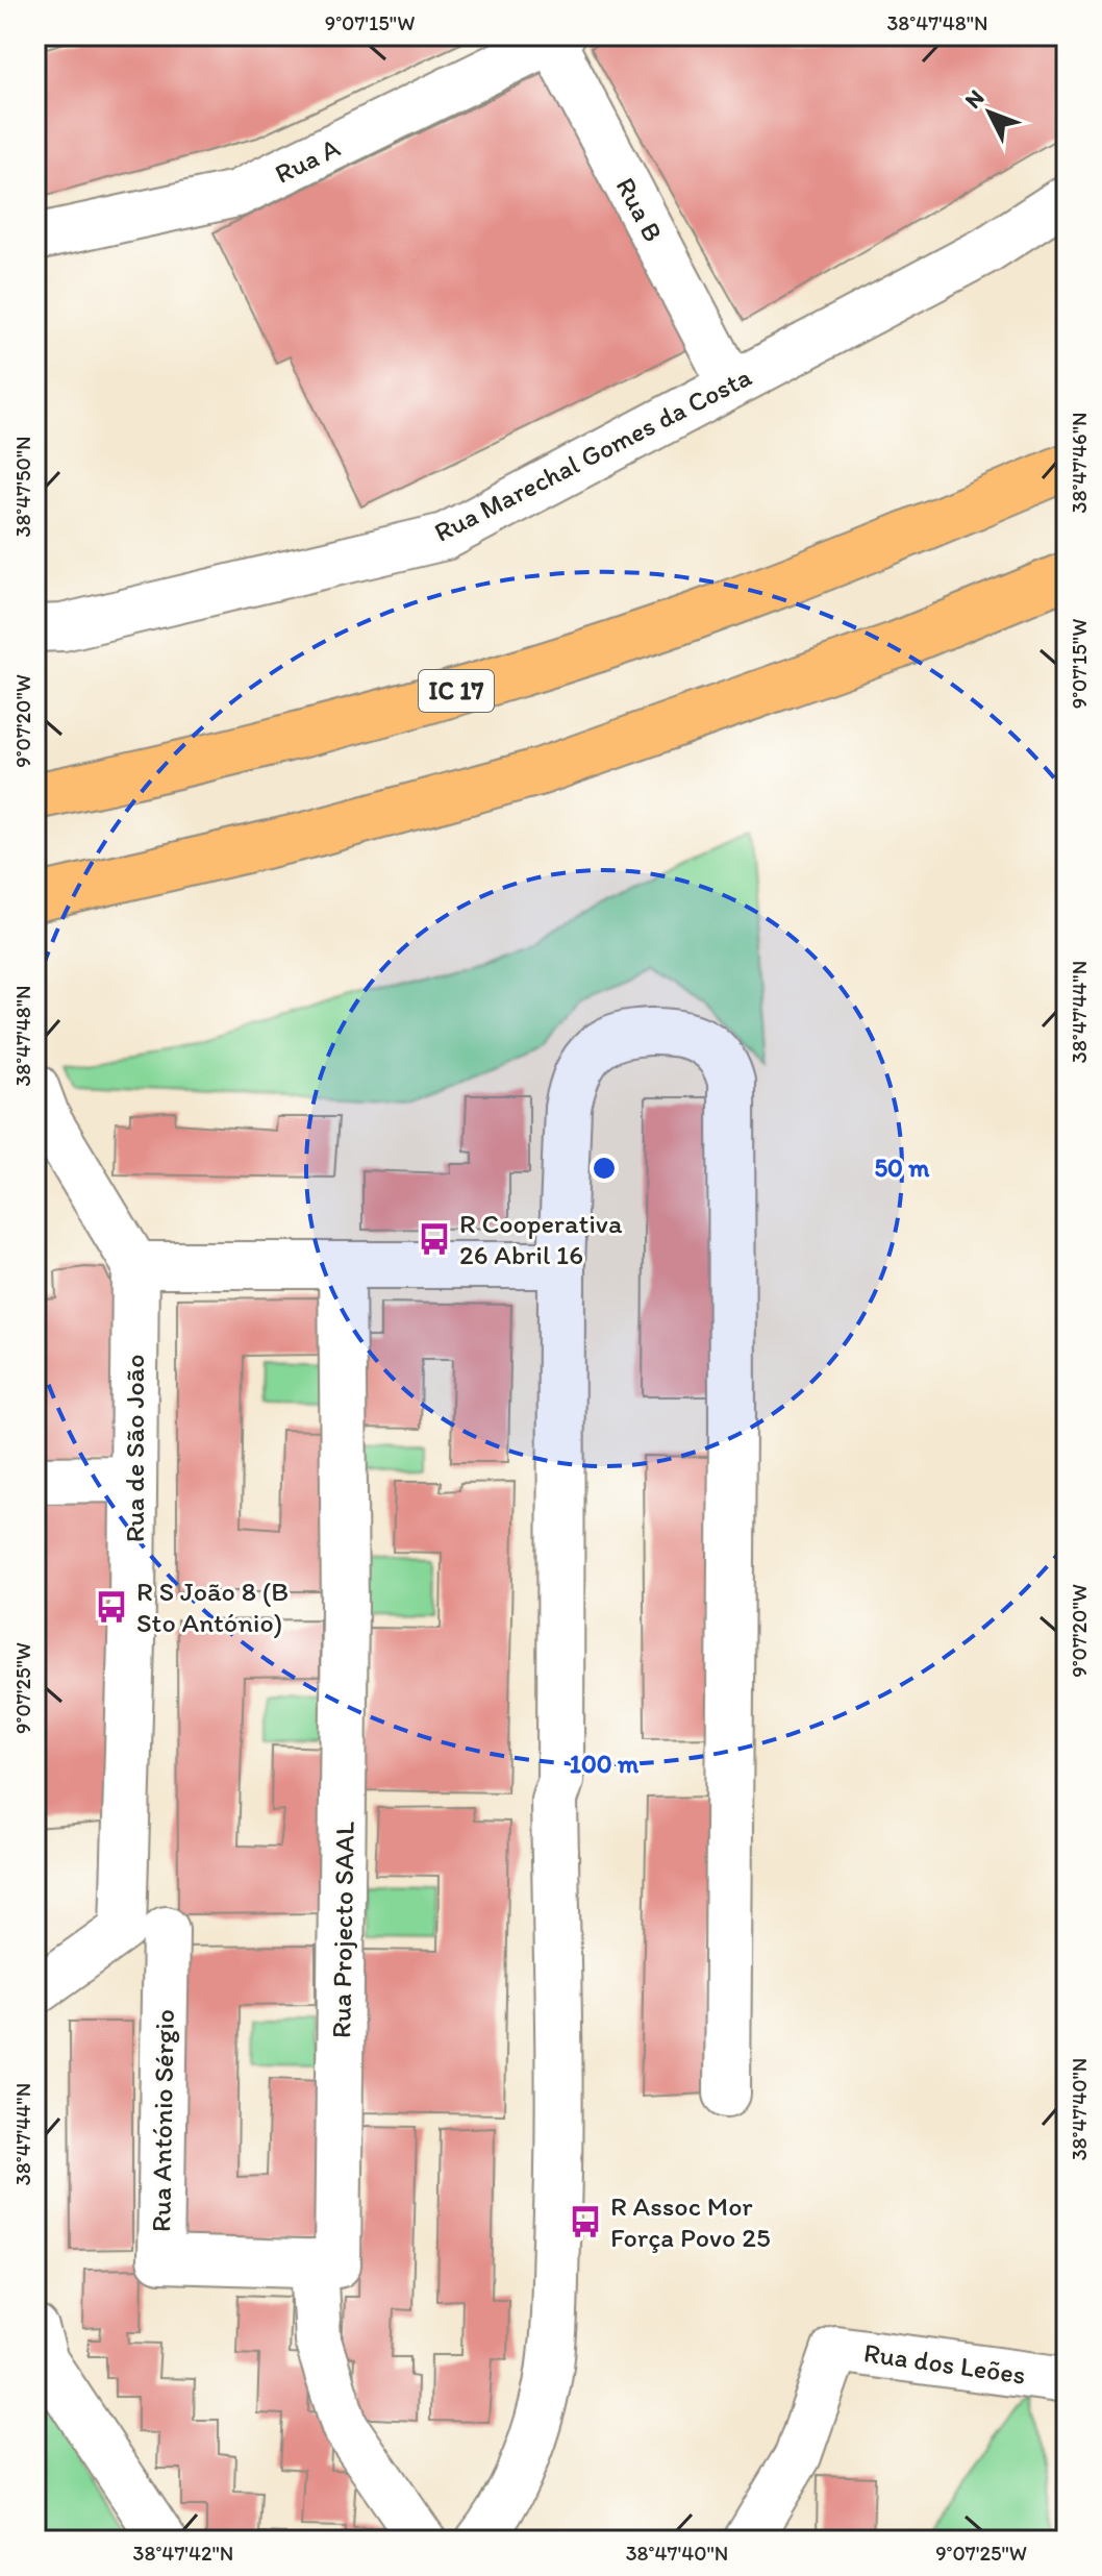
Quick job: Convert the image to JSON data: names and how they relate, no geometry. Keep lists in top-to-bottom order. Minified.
{"streets":{"highway":["IC 17"],"street":["Rua A","Rua B","Rua Marechal Gomes da Costa","Rua de São João","Rua Projecto SAAL","Rua António Sérgio","Rua dos Leões"]},"crossings":[["Rua A","Rua B"],["Rua B","Rua Marechal Gomes da Costa"],["Rua Projecto SAAL","Rua António Sérgio"]],"places":{"bus stop":["R Cooperativa 26 Abril 16","R S João 8 (B Sto António)","R Assoc Mor Força Povo 25"]},"north":"top left","coordinates":["9°07'15\"W","38°47'48\"N","38°47'46\"N","38°47'50\"N","9°07'20\"W","38°47'44\"N","9°07'25\"W","38°47'40\"N","38°47'42\"N"],"rings":["50 m","100 m"]}
